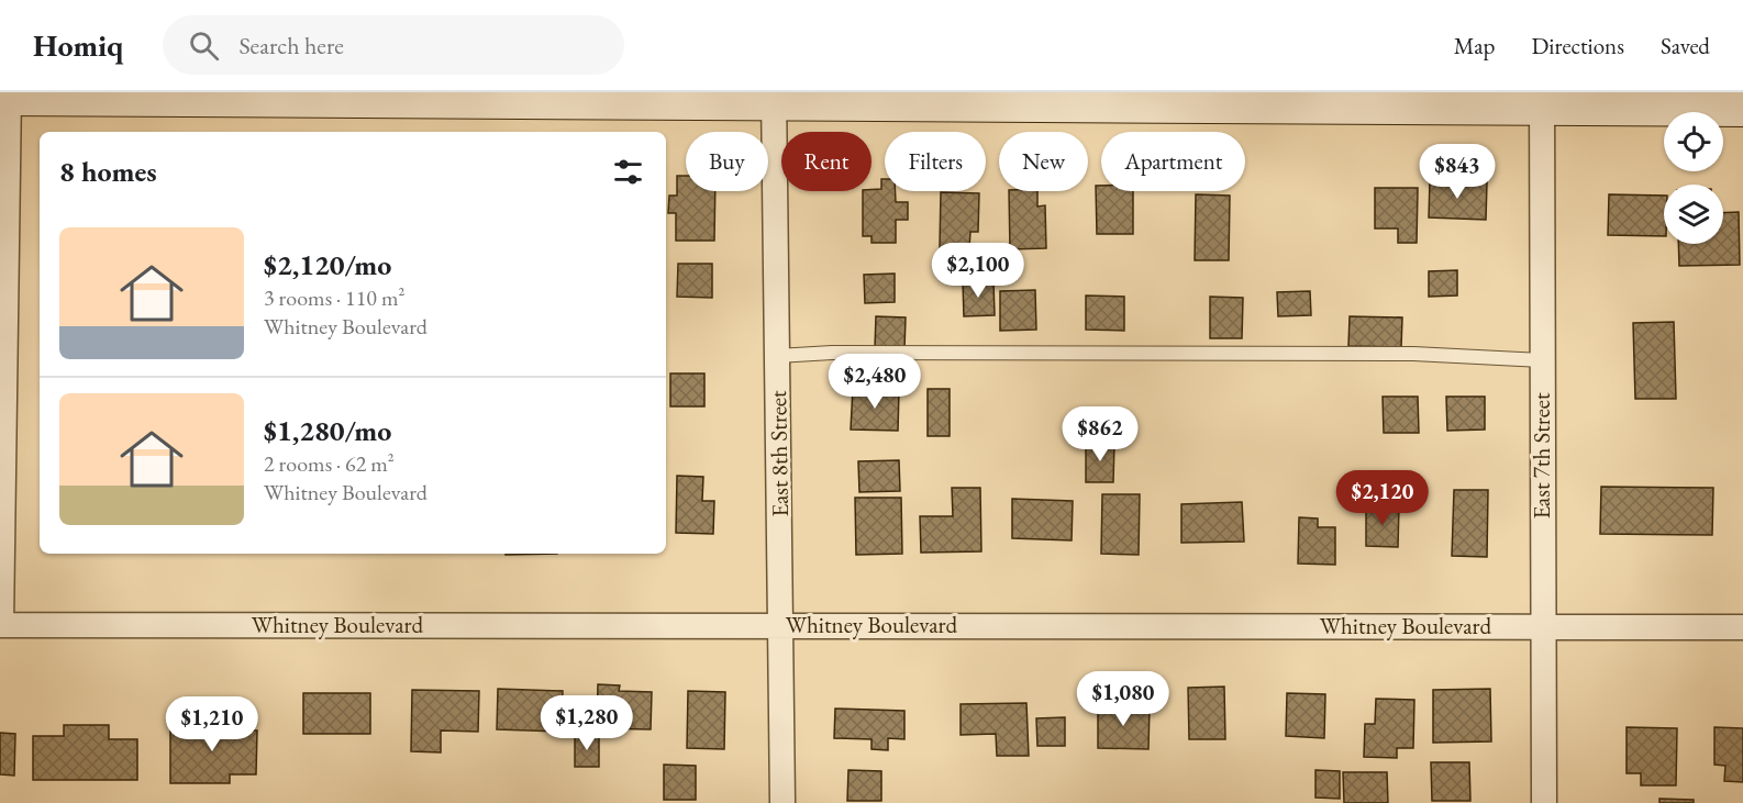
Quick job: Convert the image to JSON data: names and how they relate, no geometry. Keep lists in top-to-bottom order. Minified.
{"streets":{"street":["East 8th Street","East 7th Street","Whitney Boulevard"]},"crossings":[["East 8th Street","Whitney Boulevard"],["East 7th Street","Whitney Boulevard"]],"page":{"header":"Homiq","search":"Search here","nav":["Map","Directions","Saved"],"chip":["Buy","Rent","Filters","New","Apartment"],"heading":"8 homes","price":["$843","$2,100","$2,480","$862","$2,120","$1,080","$1,280","$1,210"],"list":[{"name":"$2,120/mo","note":"3 rooms · 110 m² · Whitney Boulevard"},{"name":"$1,280/mo","note":"2 rooms · 62 m² · Whitney Boulevard"}]}}
